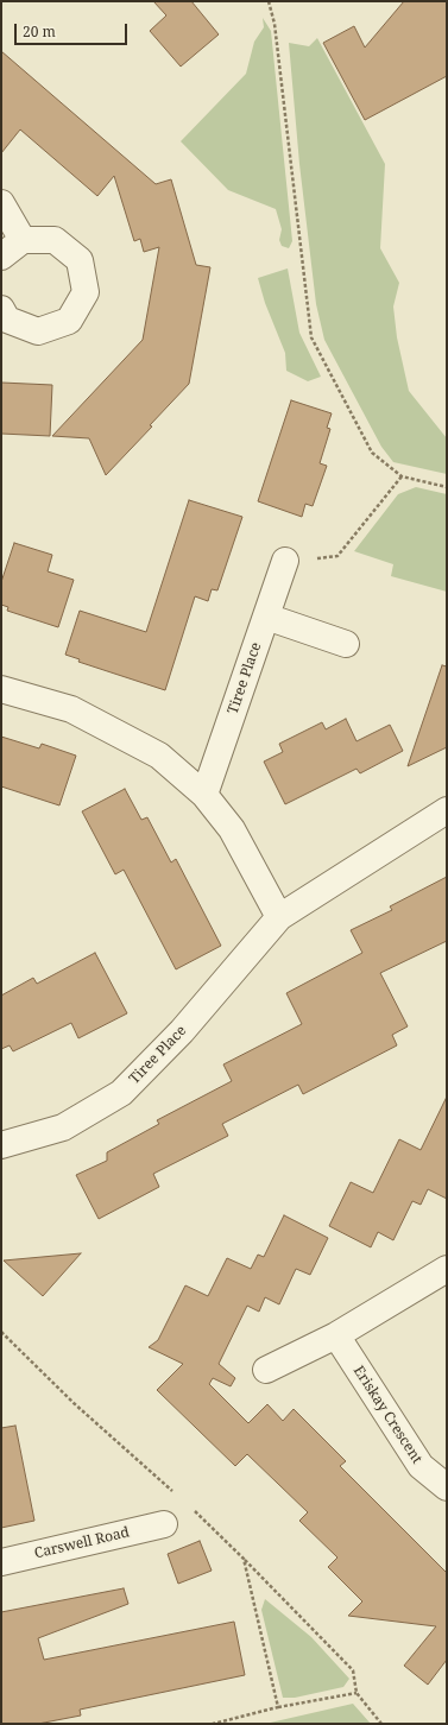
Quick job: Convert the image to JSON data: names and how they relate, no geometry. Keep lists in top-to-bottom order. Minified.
{"streets":{"street":["Tiree Place","Eriskay Crescent","Carswell Road"]},"scale_bar":"20 m"}
